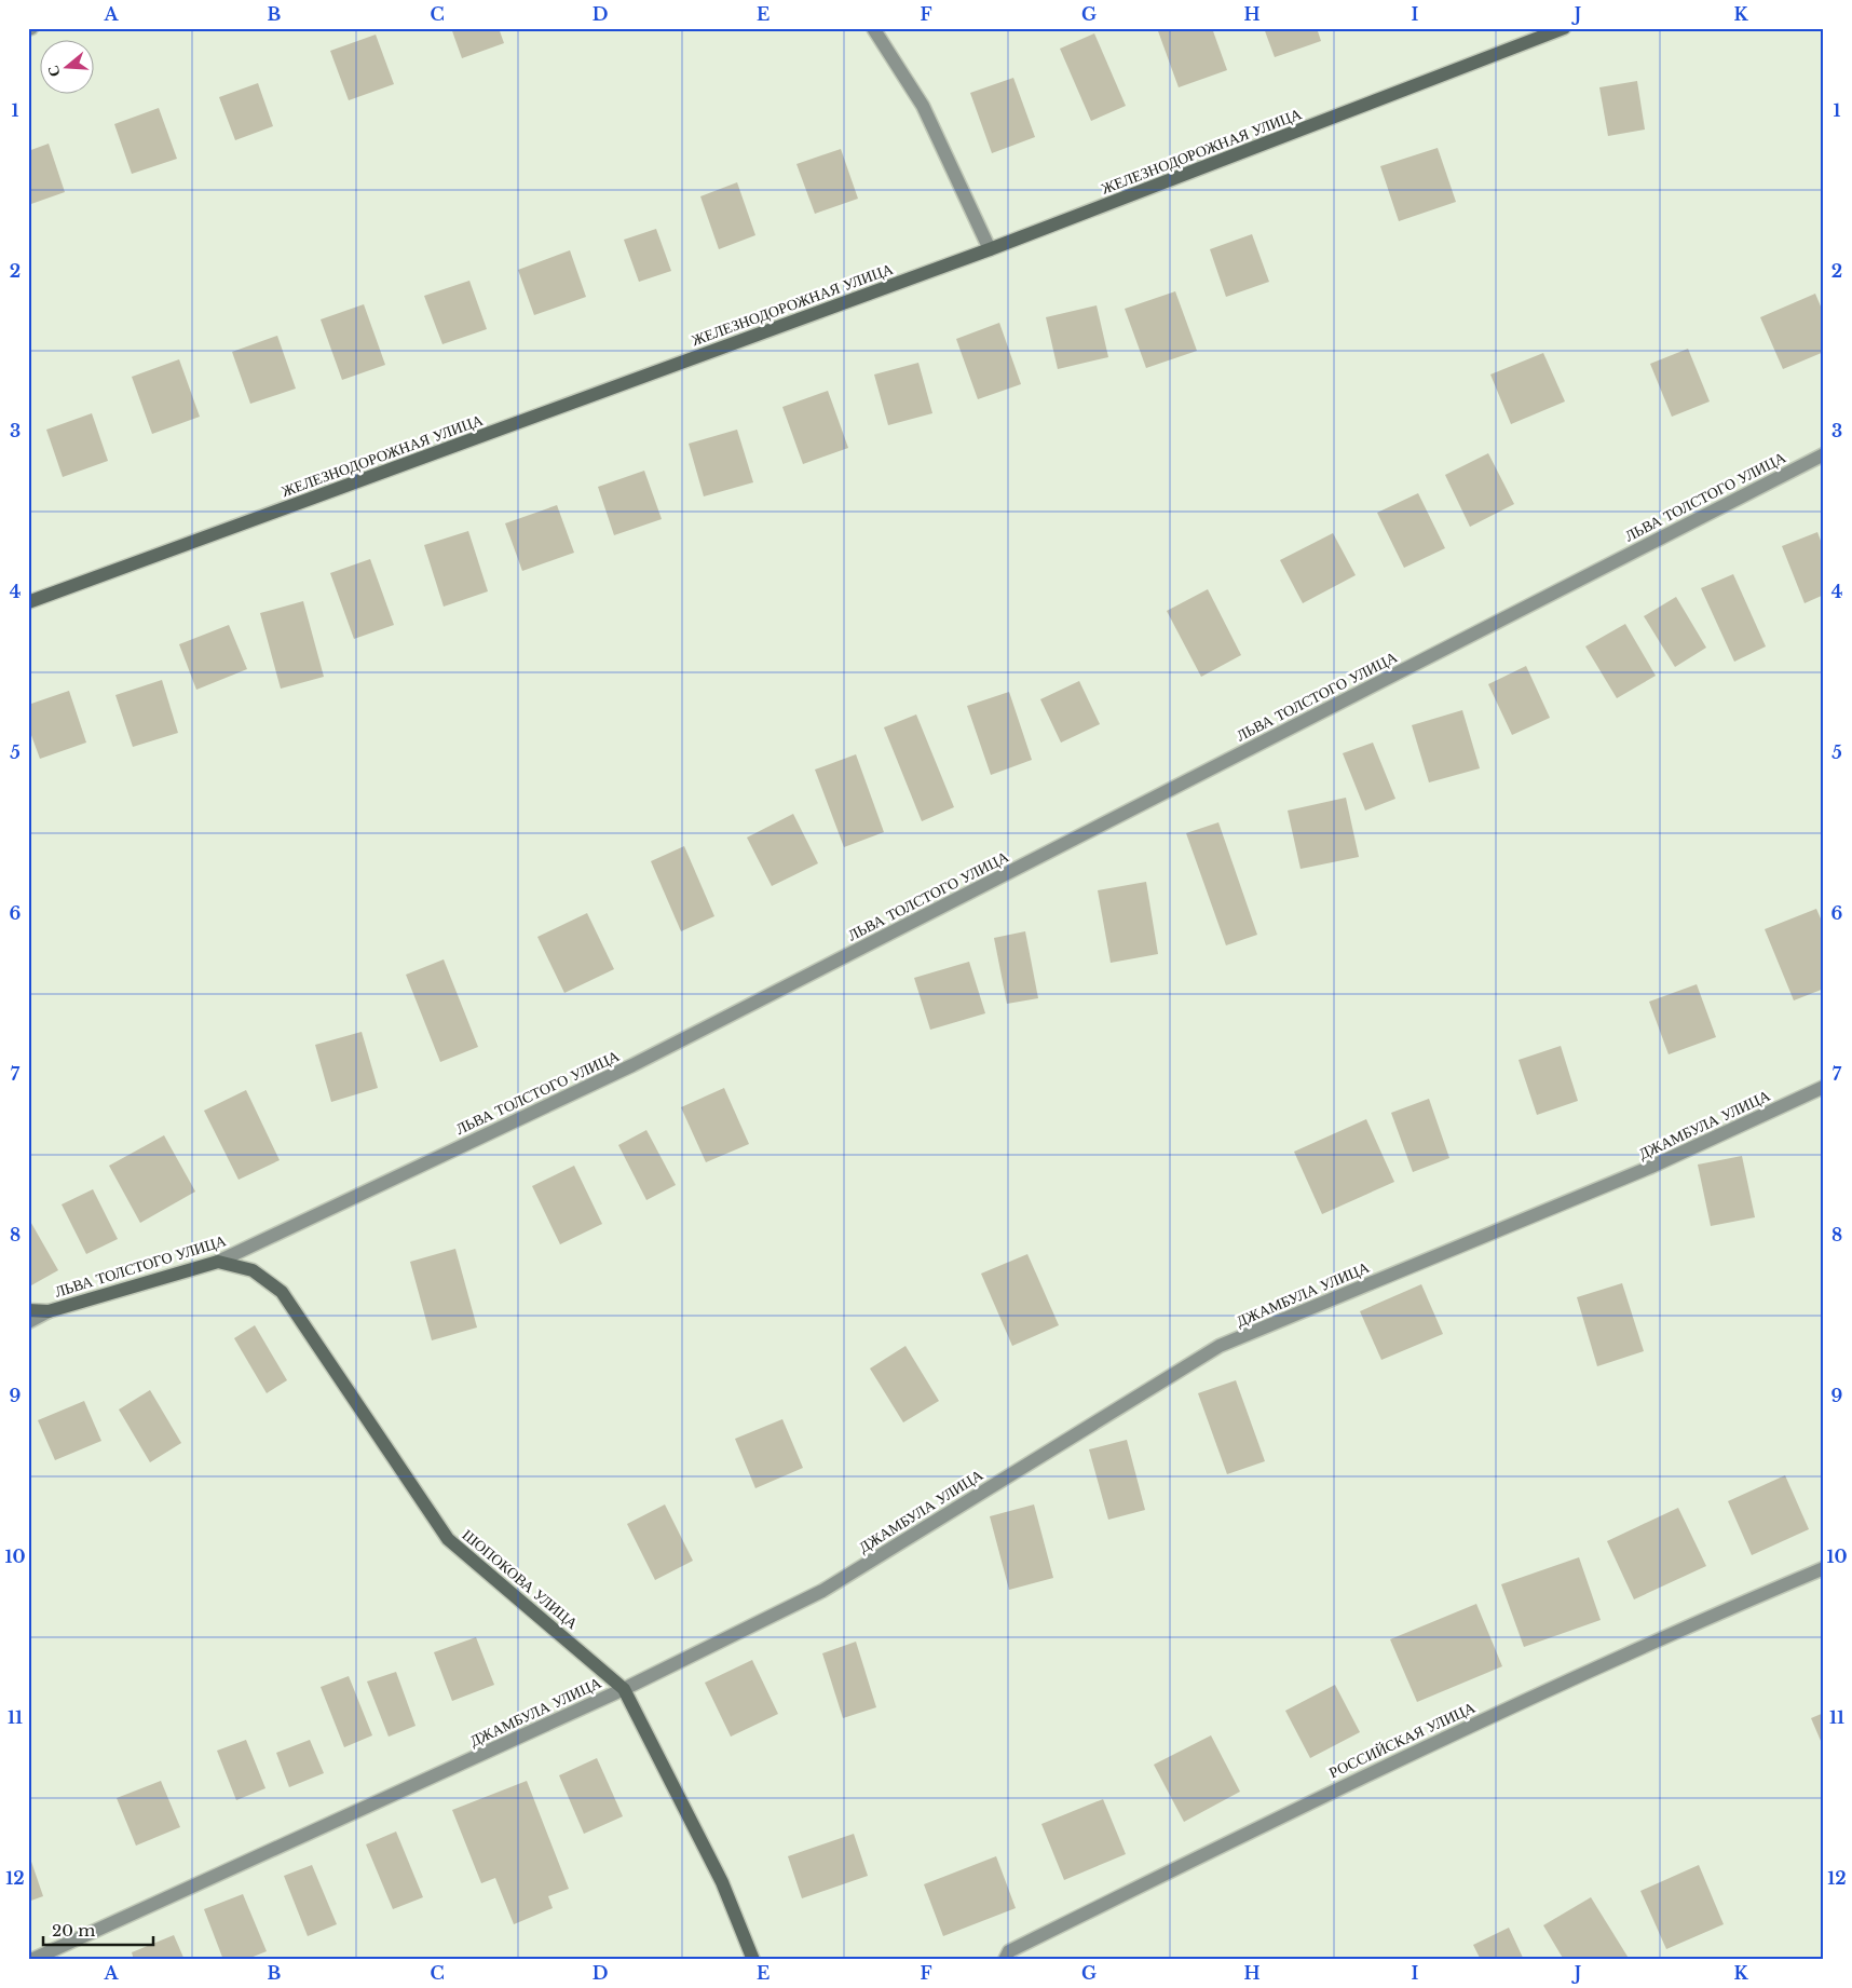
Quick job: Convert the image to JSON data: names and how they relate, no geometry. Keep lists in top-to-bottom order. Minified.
{"streets":{"street":["ЖЕЛЕЗНОДОРОЖНАЯ УЛИЦА","ЛЬВА ТОЛСТОГО УЛИЦА","ДЖАМБУЛА УЛИЦА","ШОПОКОВА УЛИЦА","РОССИЙСКАЯ УЛИЦА"]},"crossings":[["ЛЬВА ТОЛСТОГО УЛИЦА","ШОПОКОВА УЛИЦА"],["ДЖАМБУЛА УЛИЦА","ШОПОКОВА УЛИЦА"]],"scale_bar":"20 m","north":"left","grid":{"columns":["A","B","C","D","E","F","G","H","I","J","K"],"rows":["1","2","3","4","5","6","7","8","9","10","11","12"]}}
